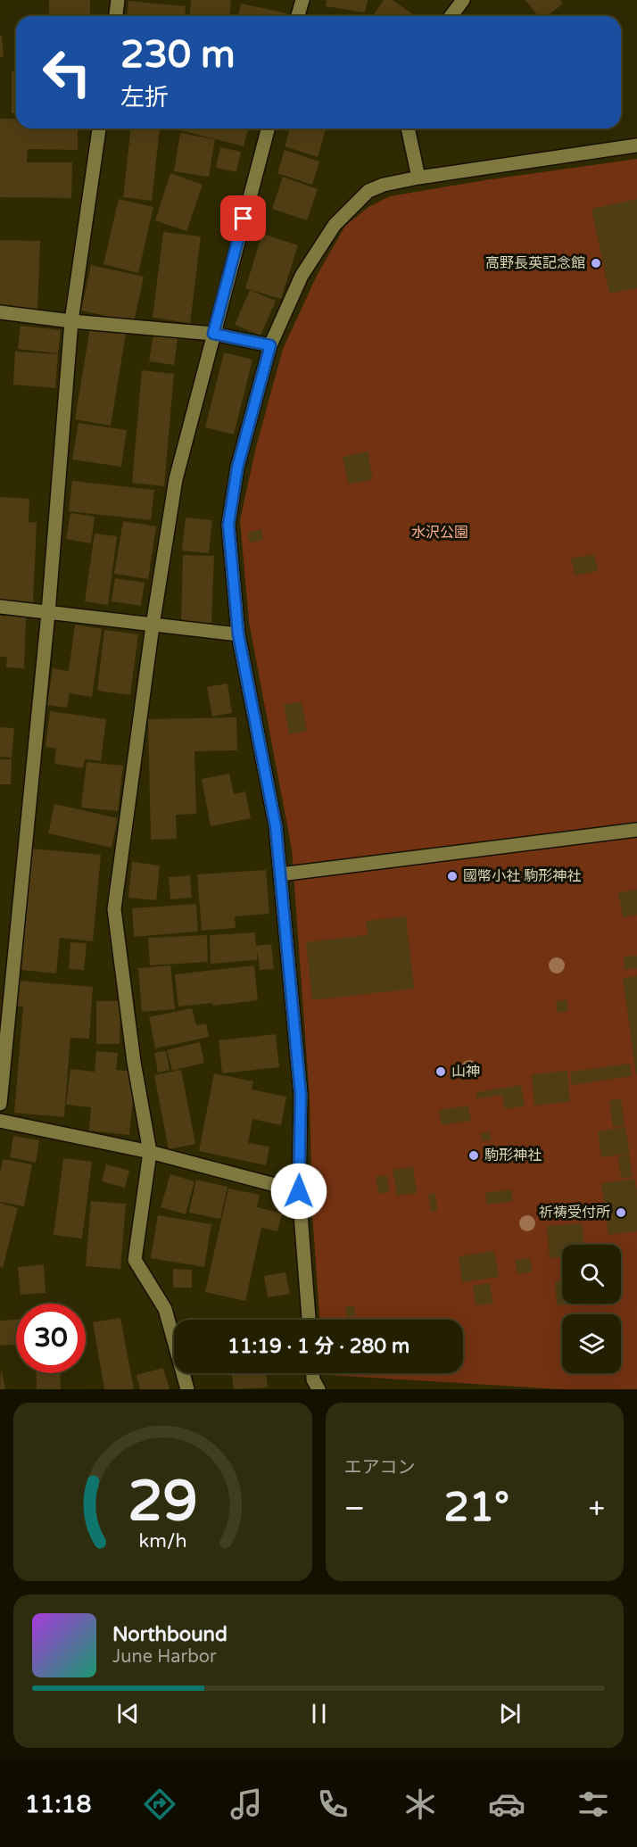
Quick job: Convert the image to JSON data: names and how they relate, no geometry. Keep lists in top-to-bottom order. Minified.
{"parks":["水沢公園"],"places":["高野長英記念館","國幣小社 駒形神社","山神","駒形神社","祈祷受付所"],"page":{"turn":["230 m","左折"],"limit":"30","trip":"11:19 · 1 分 · 280 m","tile":"エアコン","heat":["−","21°","+"],"song":["Northbound","June Harbor"],"tabs":"11:18","gauge":["29","km/h"]}}
